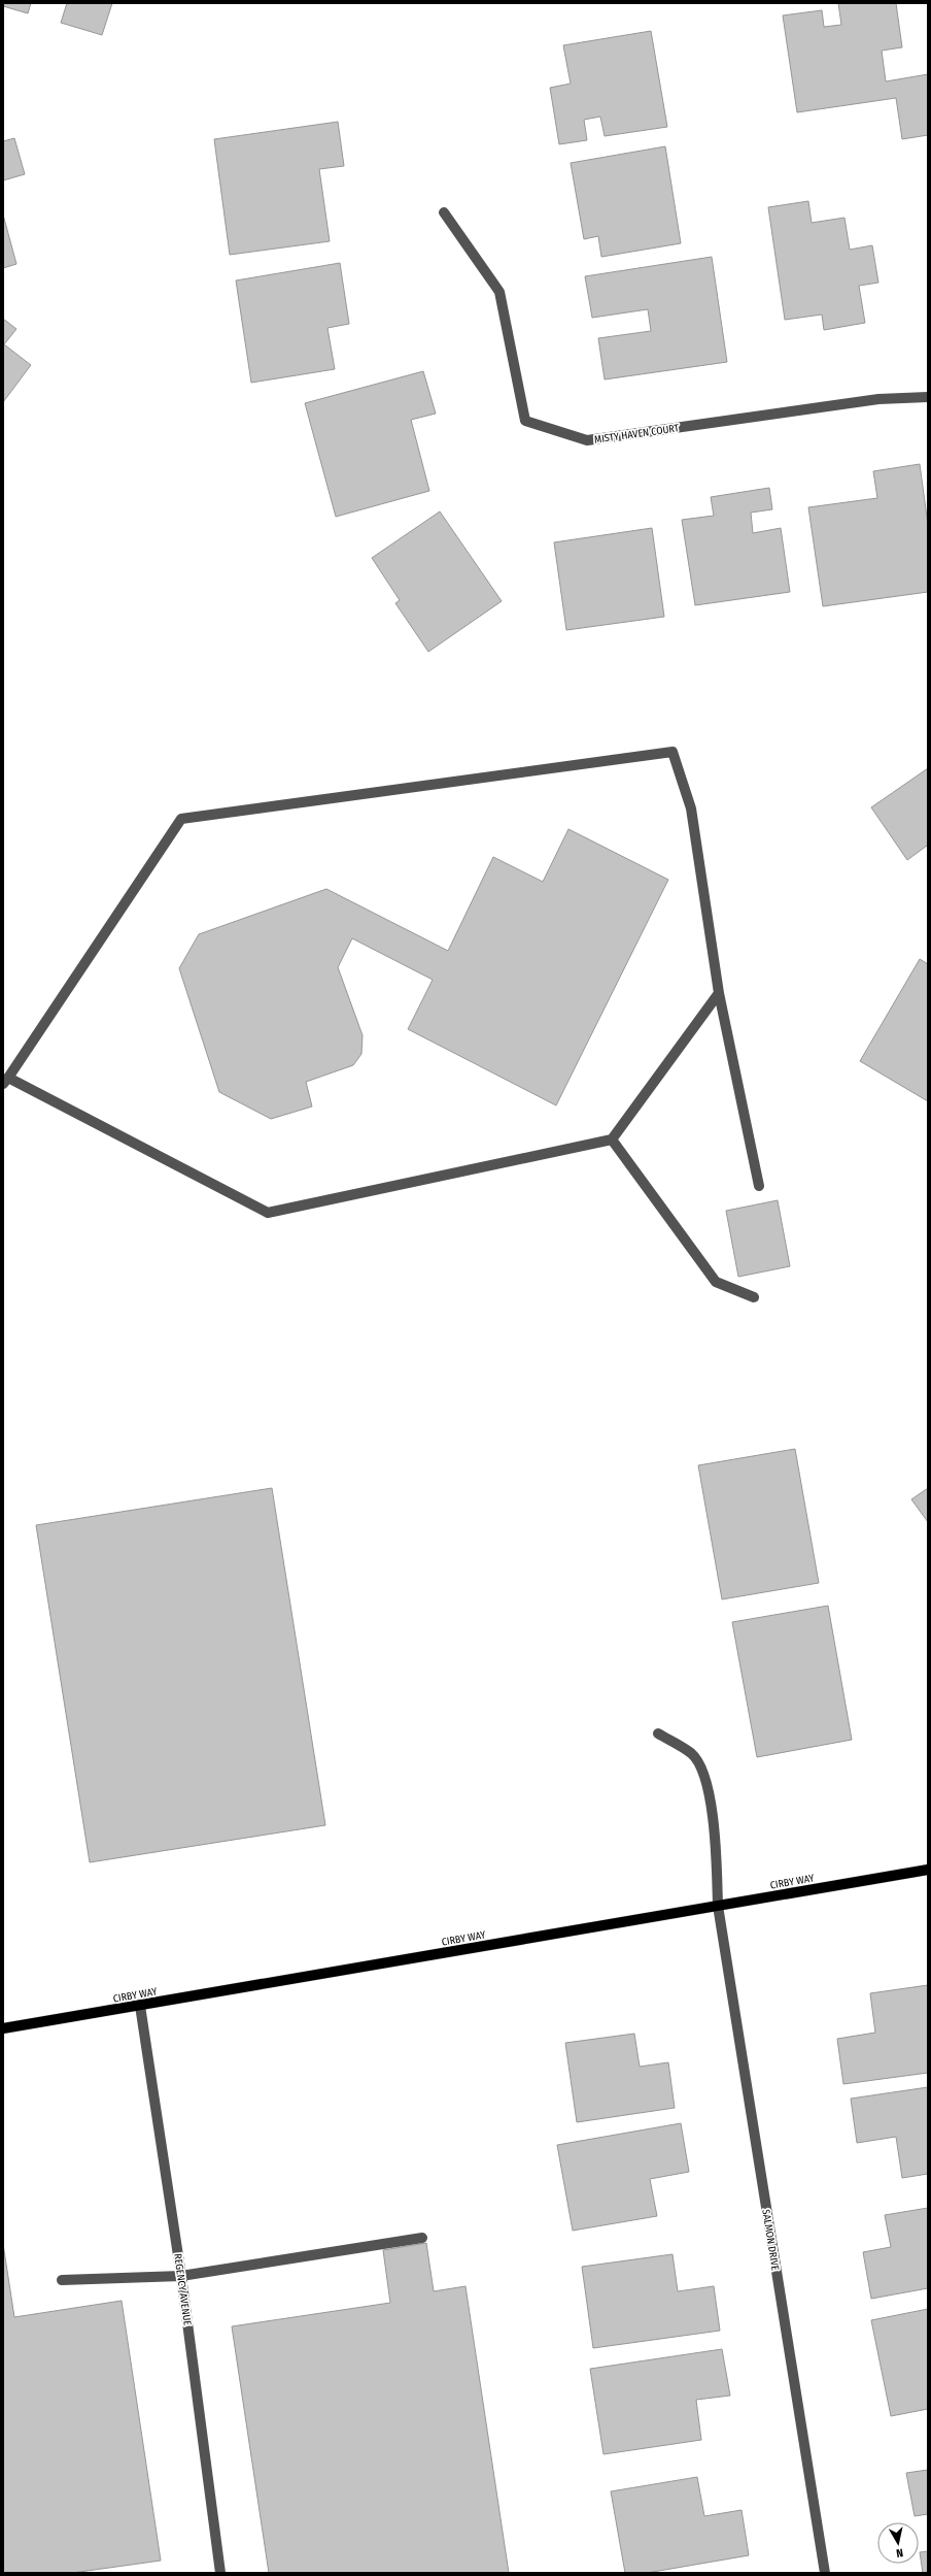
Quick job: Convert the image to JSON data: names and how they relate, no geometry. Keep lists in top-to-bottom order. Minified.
{"streets":{"main road":["CIRBY WAY"],"street":["MISTY HAVEN COURT","SALMON DRIVE","REGENCY AVENUE"]},"crossings":[["CIRBY WAY","SALMON DRIVE"],["CIRBY WAY","REGENCY AVENUE"]],"north":"bottom"}
